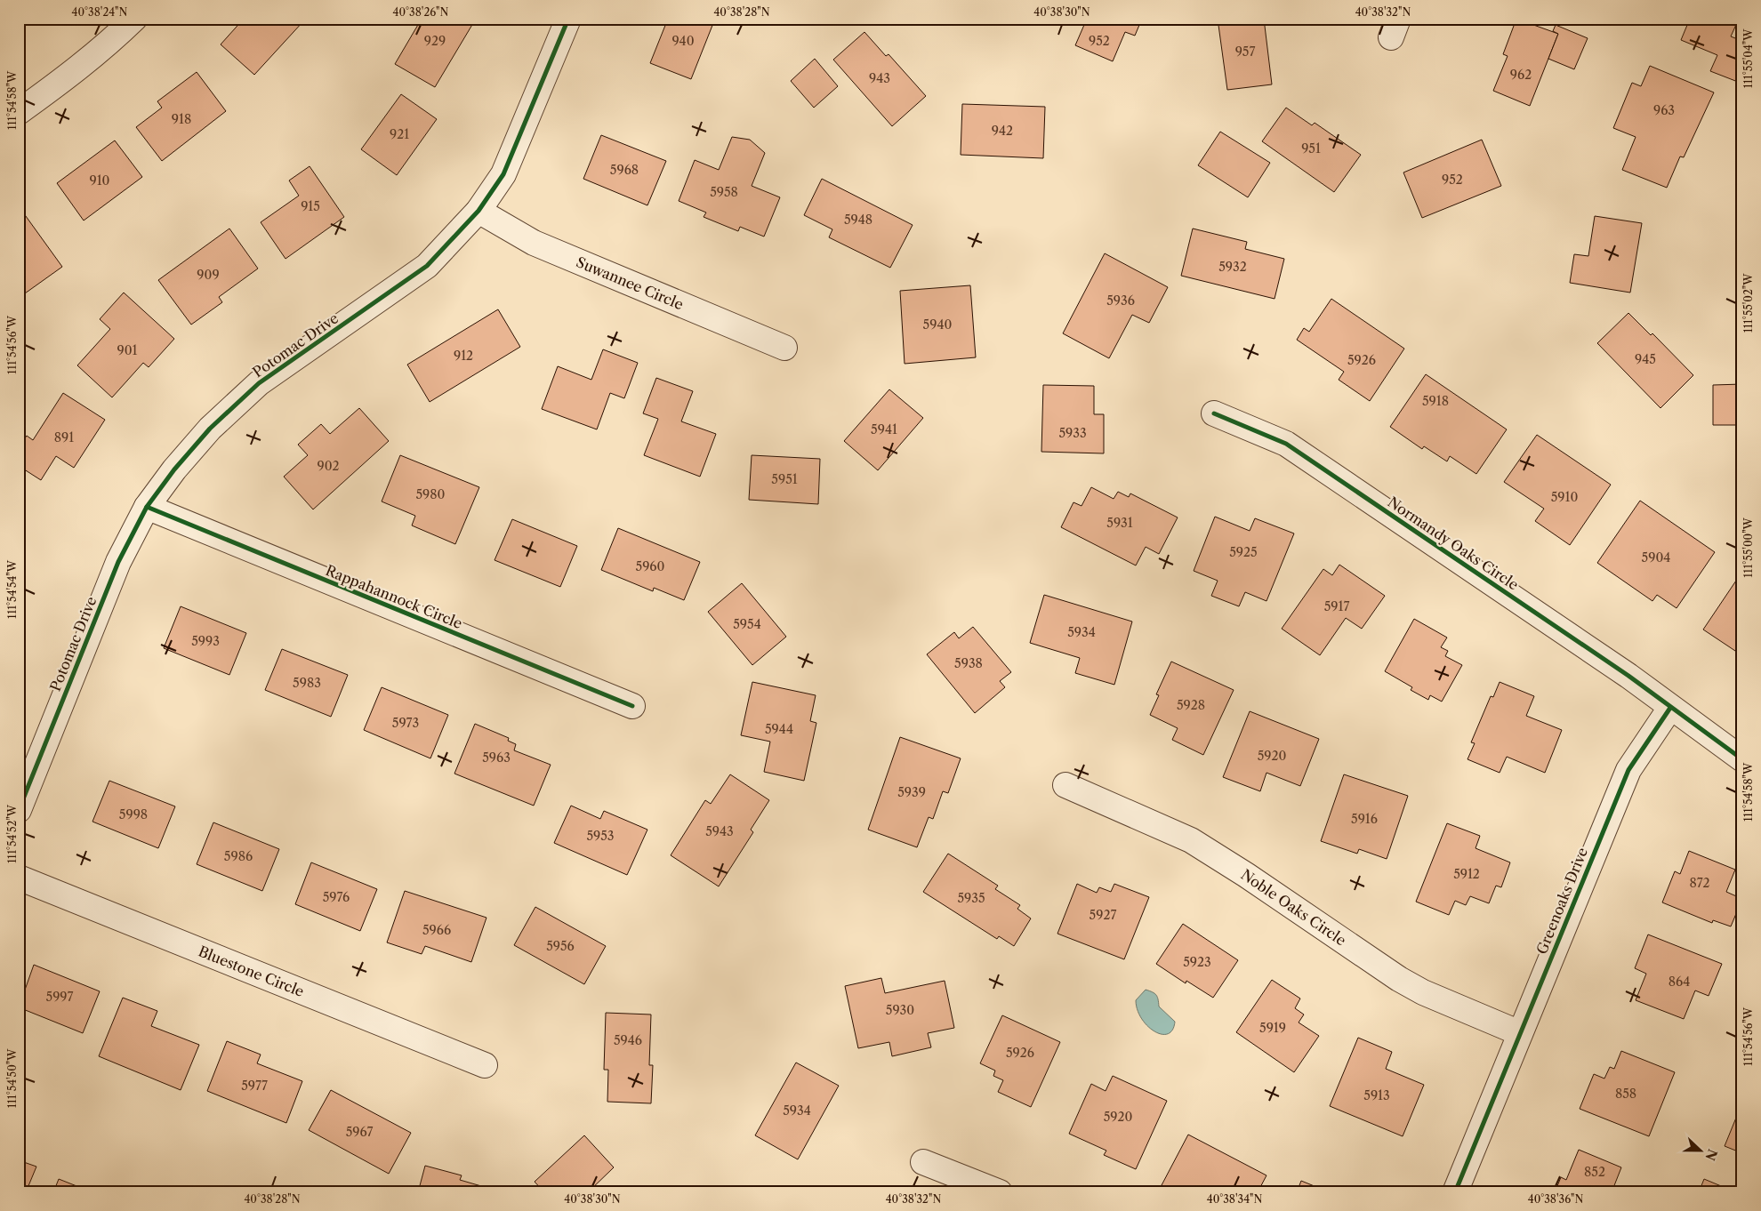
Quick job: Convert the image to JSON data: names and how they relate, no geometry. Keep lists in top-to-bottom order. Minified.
{"streets":{"street":["Suwannee Circle","Potomac Drive","Normandy Oaks Circle","Rappahannock Circle","Greenoaks Drive","Noble Oaks Circle","Bluestone Circle"]},"crossings":[["Suwannee Circle","Potomac Drive"],["Potomac Drive","Rappahannock Circle"],["Normandy Oaks Circle","Greenoaks Drive"],["Greenoaks Drive","Noble Oaks Circle"]],"house_numbers":["929","940","952","957","962","943","963","918","942","921","951","5968","952","910","5958","915","5948","5932","909","5936","5940","901","912","945","5926","5918","5941","5933","891","902","5951","5980","5910","5931","5925","5904","5960","5917","5954","5934","5993","5938","5983","5928","5973","5944","5920","5963","5939","5998","5916","5943","5953","5986","5912","872","5976","5935","5927","5966","5956","5923","864","5997","5930","5919","5946","5926","5977","858","5913","5934","5920","5967","852"],"north":"right","coordinates":["40°38'24\"N","40°38'26\"N","40°38'28\"N","40°38'30\"N","40°38'32\"N","111°55'04\"W","111°54'58\"W","111°55'02\"W","111°54'56\"W","111°55'00\"W","111°54'54\"W","111°54'52\"W","111°54'50\"W","40°38'34\"N","40°38'36\"N"]}
